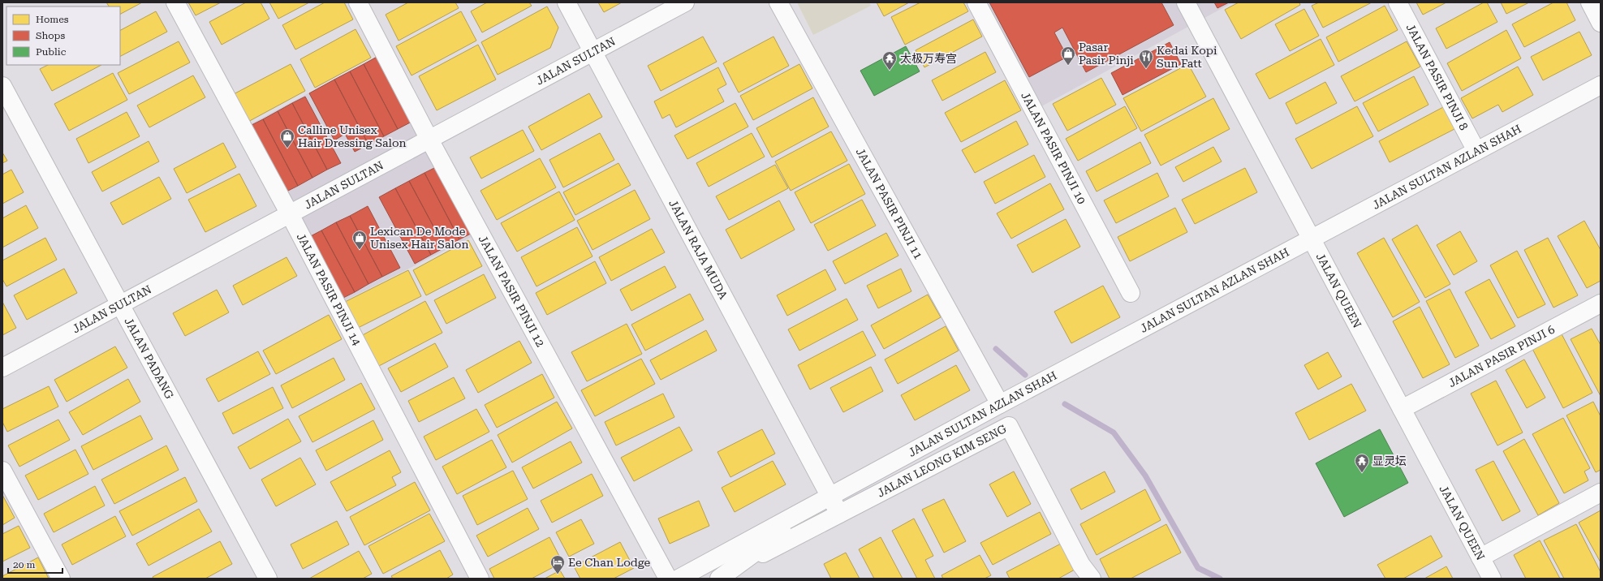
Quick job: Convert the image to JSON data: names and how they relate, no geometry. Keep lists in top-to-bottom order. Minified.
{"streets":{"street":["JALAN SULTAN","JALAN PASIR PINJI 8","JALAN PASIR PINJI 10","JALAN SULTAN AZLAN SHAH","JALAN PASIR PINJI 11","JALAN RAJA MUDA","JALAN PASIR PINJI 14","JALAN QUEEN","JALAN PASIR PINJI 12","JALAN PASIR PINJI 6","JALAN PADANG","JALAN LEONG KIM SENG"]},"crossings":[["JALAN SULTAN","JALAN RAJA MUDA"],["JALAN SULTAN","JALAN PASIR PINJI 14"],["JALAN SULTAN","JALAN PASIR PINJI 12"],["JALAN SULTAN","JALAN PADANG"],["JALAN PASIR PINJI 8","JALAN SULTAN AZLAN SHAH"],["JALAN SULTAN AZLAN SHAH","JALAN PASIR PINJI 11"],["JALAN SULTAN AZLAN SHAH","JALAN RAJA MUDA"],["JALAN SULTAN AZLAN SHAH","JALAN QUEEN"],["JALAN SULTAN AZLAN SHAH","JALAN LEONG KIM SENG"],["JALAN RAJA MUDA","JALAN LEONG KIM SENG"],["JALAN QUEEN","JALAN PASIR PINJI 6"]],"places":{"shop":["Pasar Pasir Pinji","Calline Unisex Hair Dressing Salon","Lexican De Mode Unisex Hair Salon"],"restaurant":["Kedai Kopi Sun Fatt"],"temple":["太极万寿宫","显灵坛"],"hotel":["Ee Chan Lodge"]},"legend":["Homes","Shops","Public"],"scale_bar":"20 m"}
